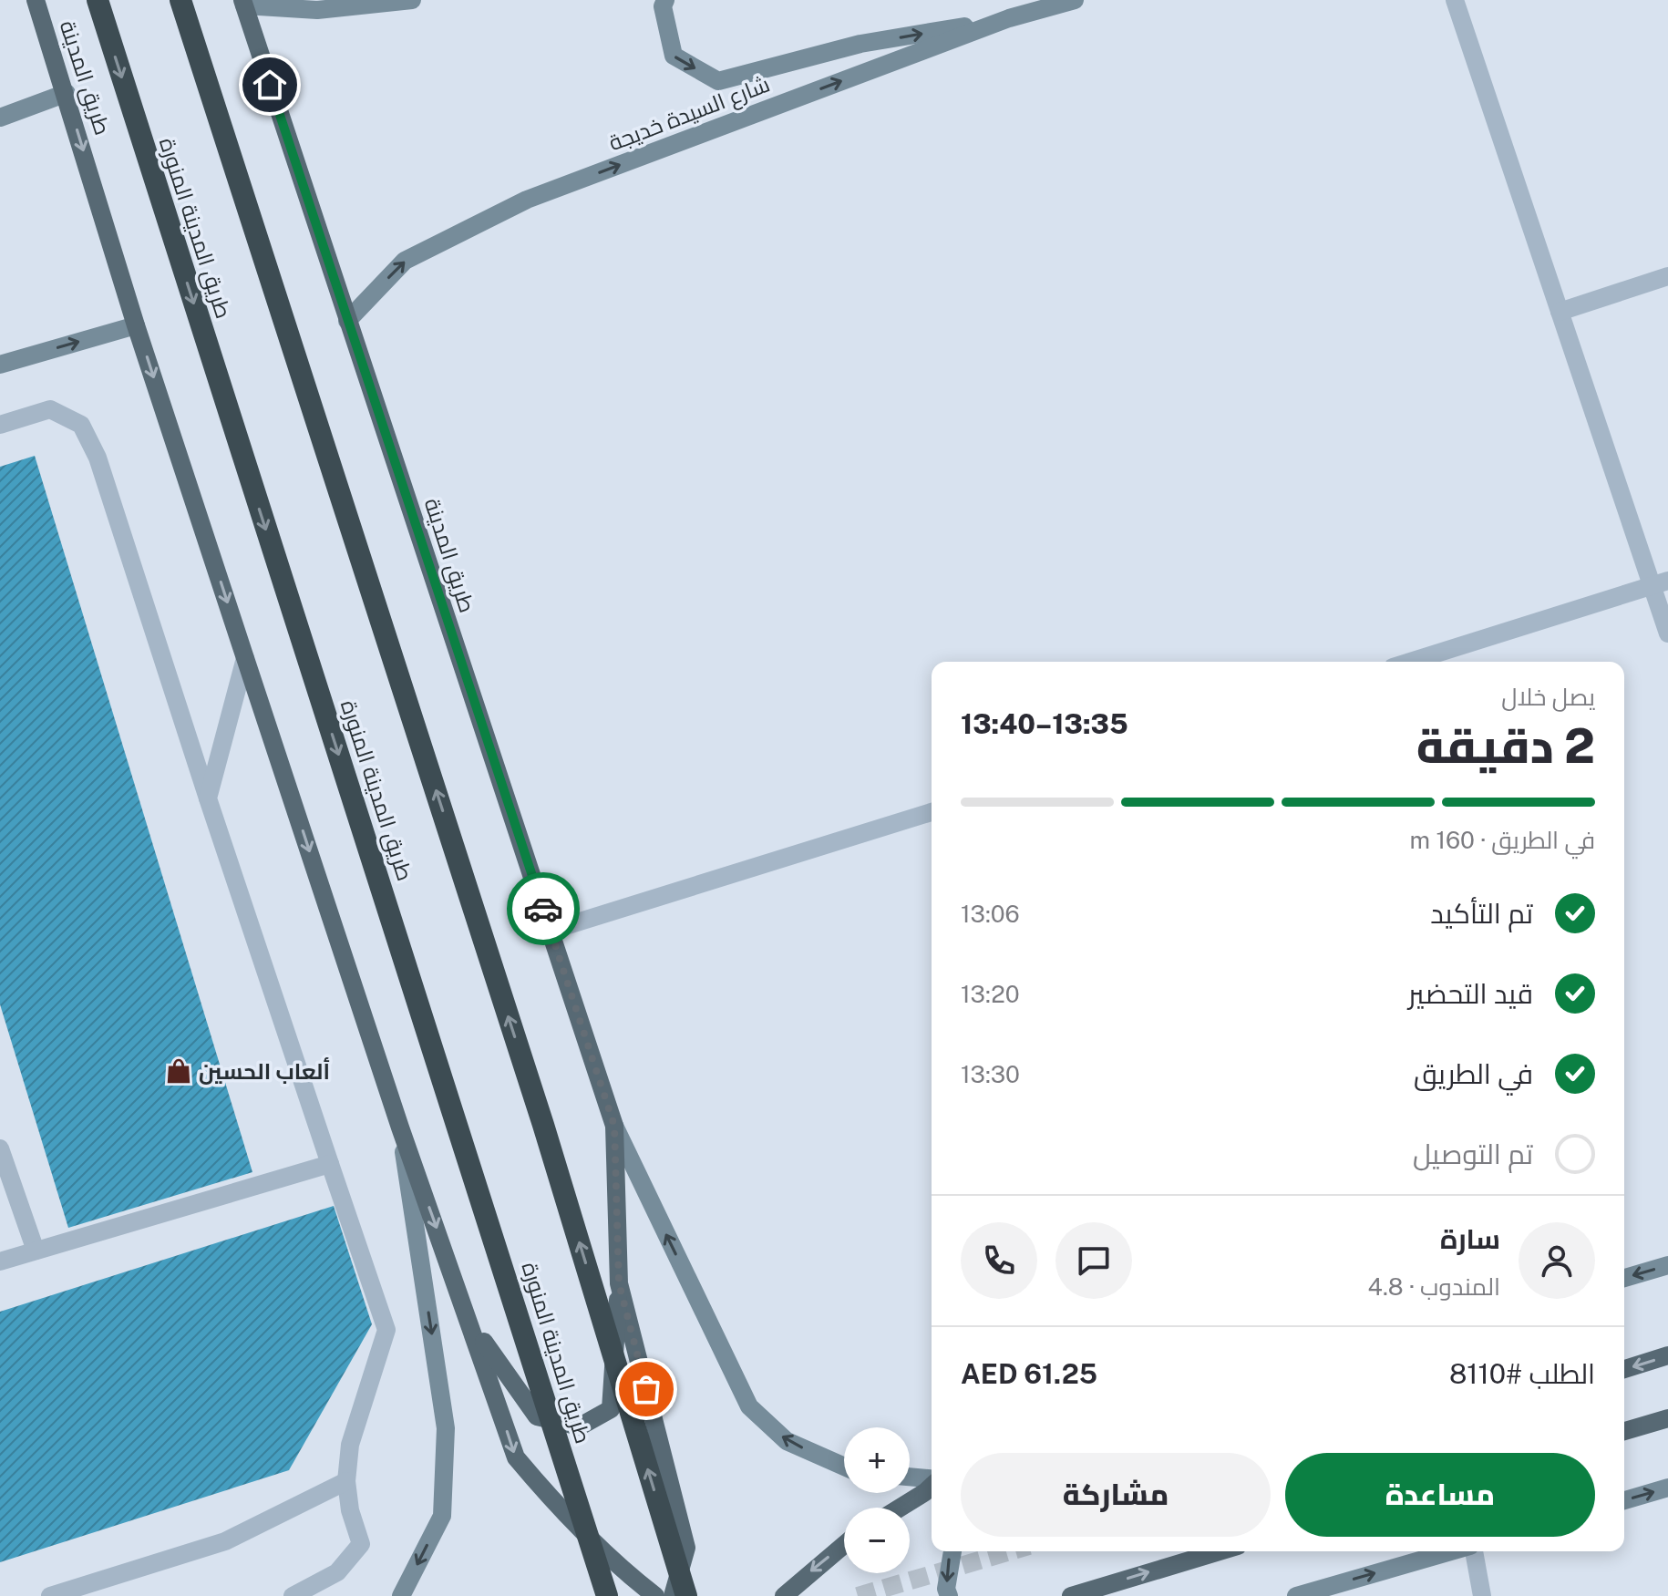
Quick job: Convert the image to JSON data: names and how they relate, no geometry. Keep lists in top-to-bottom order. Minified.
{"streets":{"highway":["طريق المدينة المنورة"],"main road":["طريق المدينة"],"street":["شارع السيدة خديجة"]},"crossings":[["طريق المدينة","شارع السيدة خديجة"]],"one_way":["طريق المدينة","شارع السيدة خديجة"],"places":{"shop":["ألعاب الحسين"]},"page":{"heading":["2 دقيقة","يصل خلال","13:35–13:40"],"panel":["سارة","المندوب · 4.8","الطلب #8110","AED 61.25"],"bar":"في الطريق · 160 m","list":[["تم التأكيد","13:06"],["قيد التحضير","13:20"],["في الطريق","13:30"],"تم التوصيل"],"map_buttons":["+","−"],"buttons":["مساعدة","مشاركة"]}}
